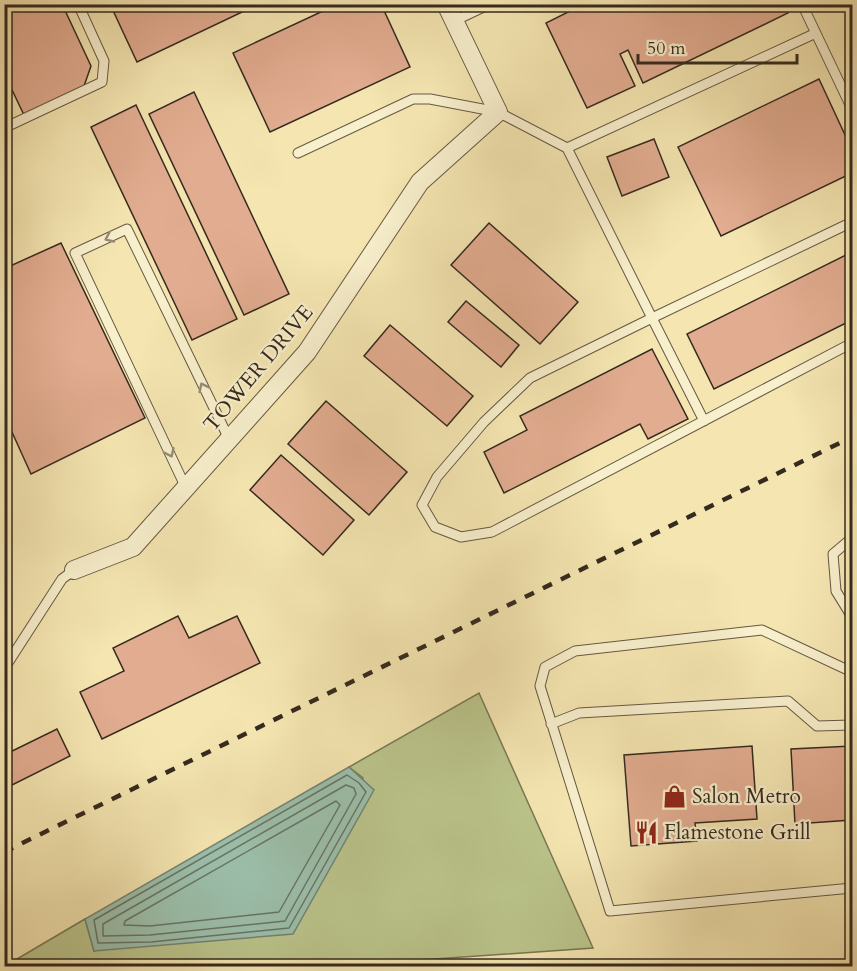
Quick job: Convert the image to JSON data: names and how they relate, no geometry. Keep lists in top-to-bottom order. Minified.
{"streets":{"street":["TOWER DRIVE"]},"places":{"shop":["Salon Metro"],"restaurant":["Flamestone Grill"]},"scale_bar":"50 m"}
